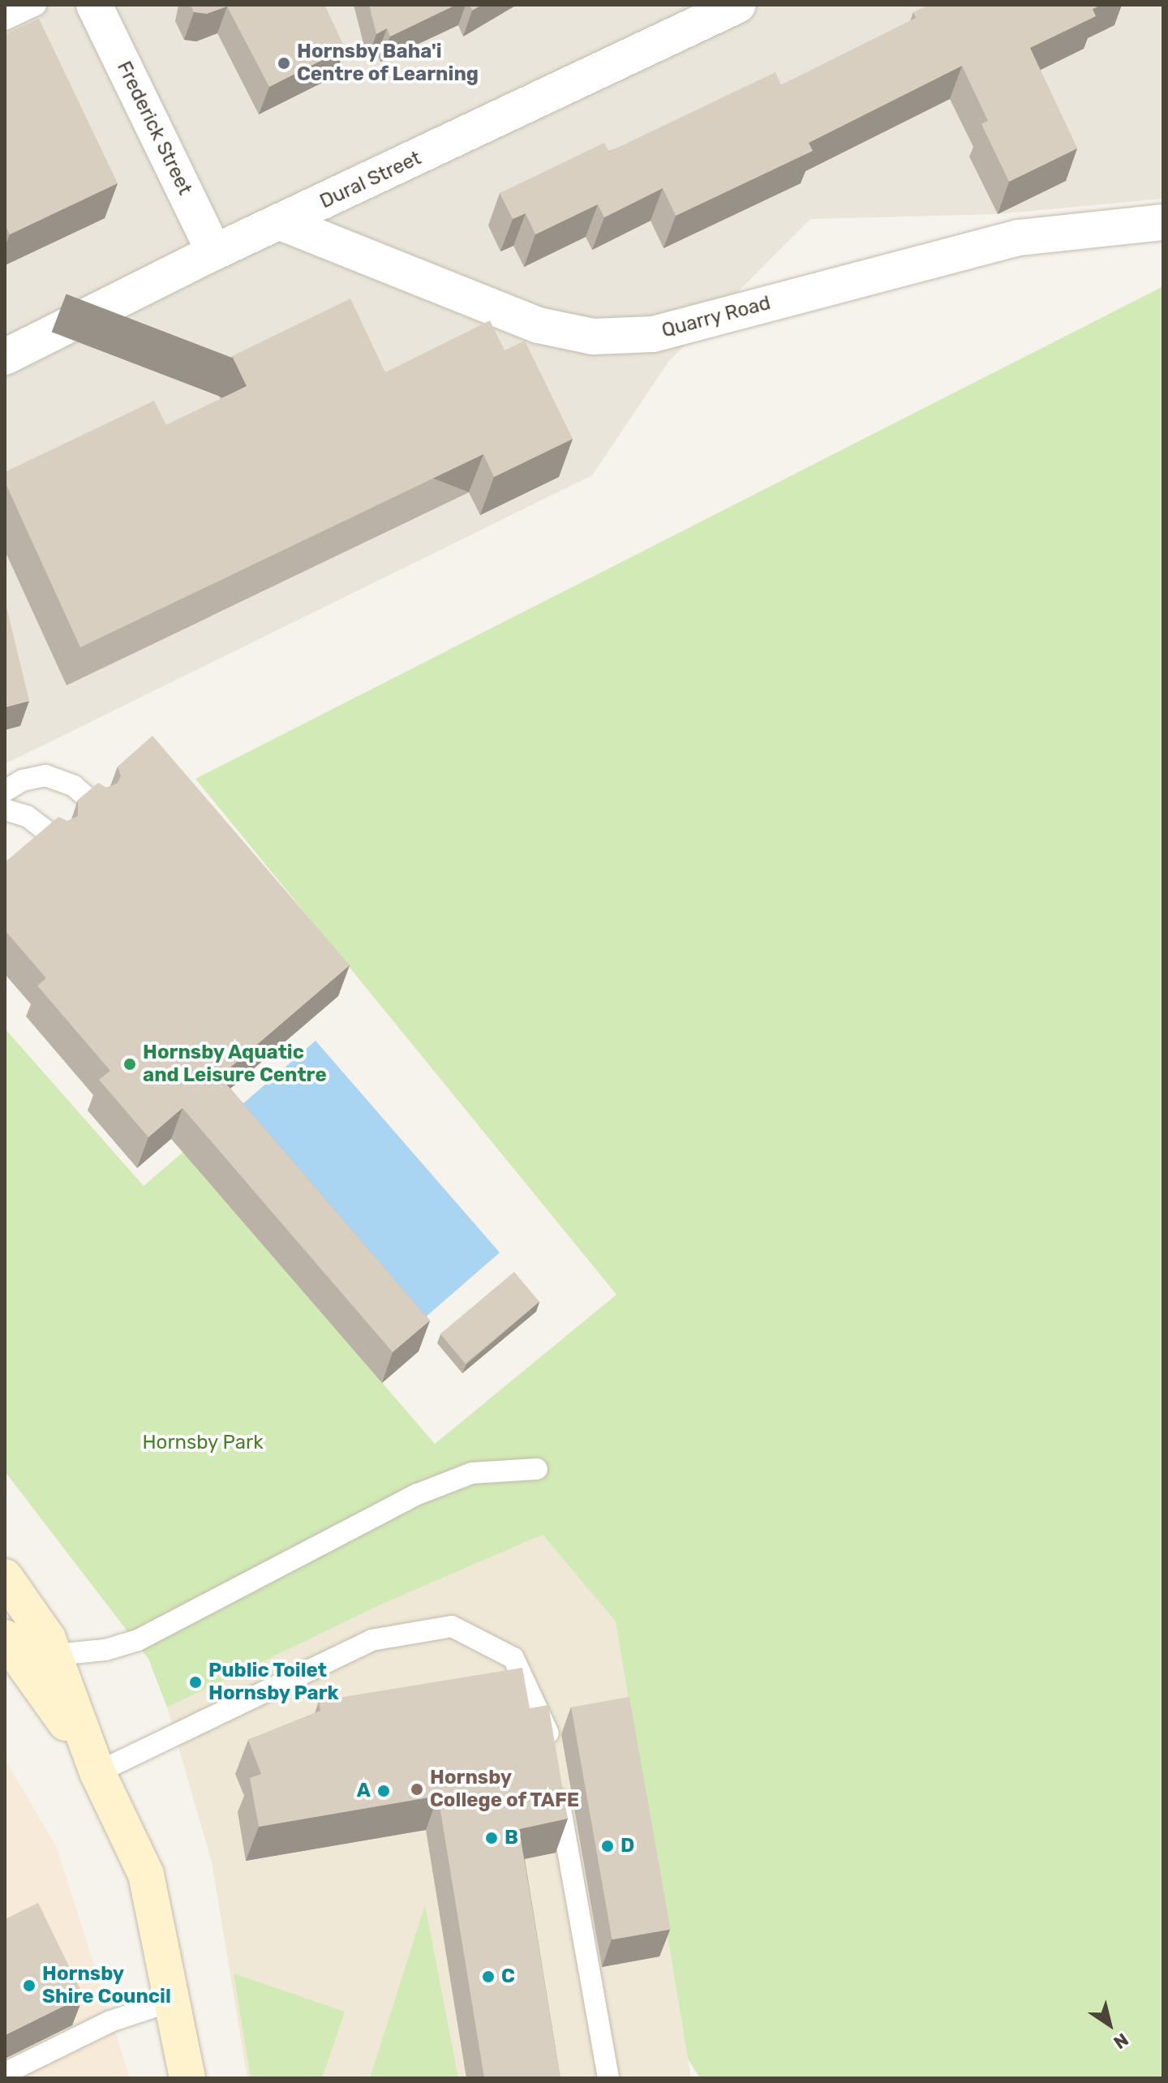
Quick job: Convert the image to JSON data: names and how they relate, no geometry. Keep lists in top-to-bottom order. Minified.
{"streets":{"street":["Frederick Street","Dural Street","Quarry Road"]},"crossings":[["Frederick Street","Dural Street"],["Dural Street","Quarry Road"]],"parks":["Hornsby Park"],"places":["Hornsby Baha'i Centre of Learning","Hornsby Aquatic and Leisure Centre","Public Toilet Hornsby Park","Hornsby College of TAFE","A","B","D","C","Hornsby Shire Council"],"north":"bottom right"}
